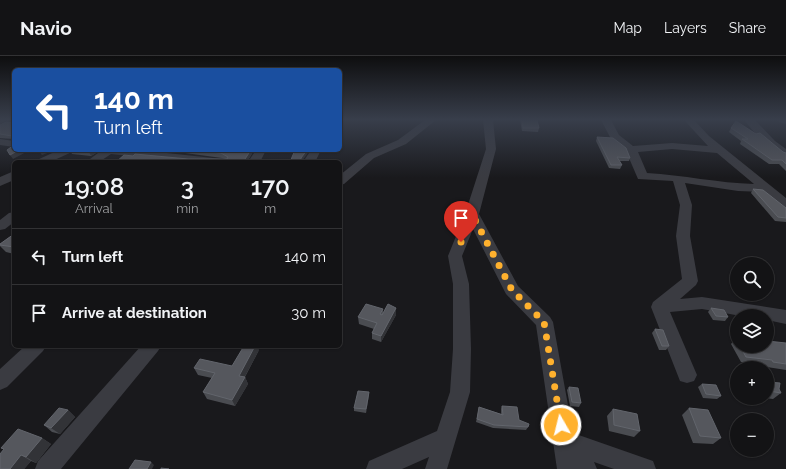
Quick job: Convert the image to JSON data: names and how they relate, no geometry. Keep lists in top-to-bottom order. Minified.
{"page":{"header":"Navio","nav":["Map","Layers","Share"],"turn":["140 m","Turn left"],"eta":["19:08","Arrival","3","min","170","m"],"list":[{"name":"Turn left","value":"140 m"},{"name":"Arrive at destination","value":"30 m"}],"map_buttons":["+","−"]}}
